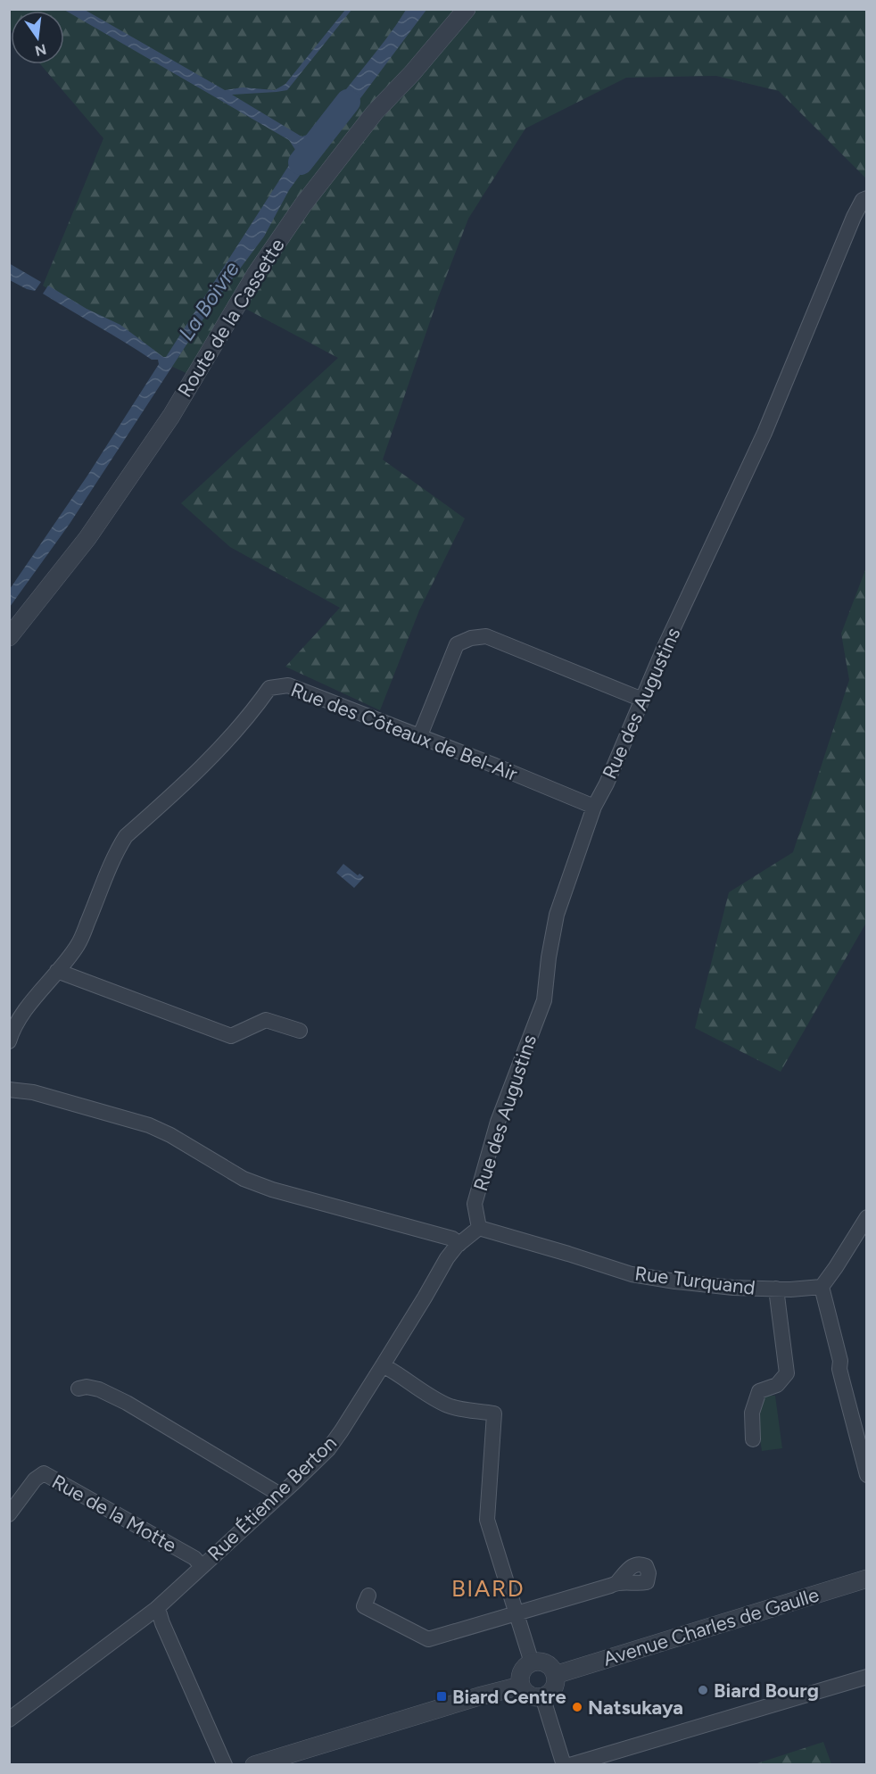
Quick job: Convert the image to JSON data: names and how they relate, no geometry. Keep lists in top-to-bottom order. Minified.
{"streets":{"street":["Route de la Cassette","Rue des Augustins","Rue des Côteaux de Bel-Air","Rue Turquand","Rue Étienne Berton","Rue de la Motte","Avenue Charles de Gaulle"]},"crossings":[["Rue des Augustins","Rue des Côteaux de Bel-Air"],["Rue des Augustins","Rue Turquand"],["Rue des Augustins","Rue Étienne Berton"],["Rue Turquand","Rue Étienne Berton"],["Rue Étienne Berton","Rue de la Motte"]],"districts":["BIARD"],"water":["La Boivre"],"places":{"other":["Biard Bourg","Natsukaya"],"transit":["Biard Centre"]},"north":"bottom"}
